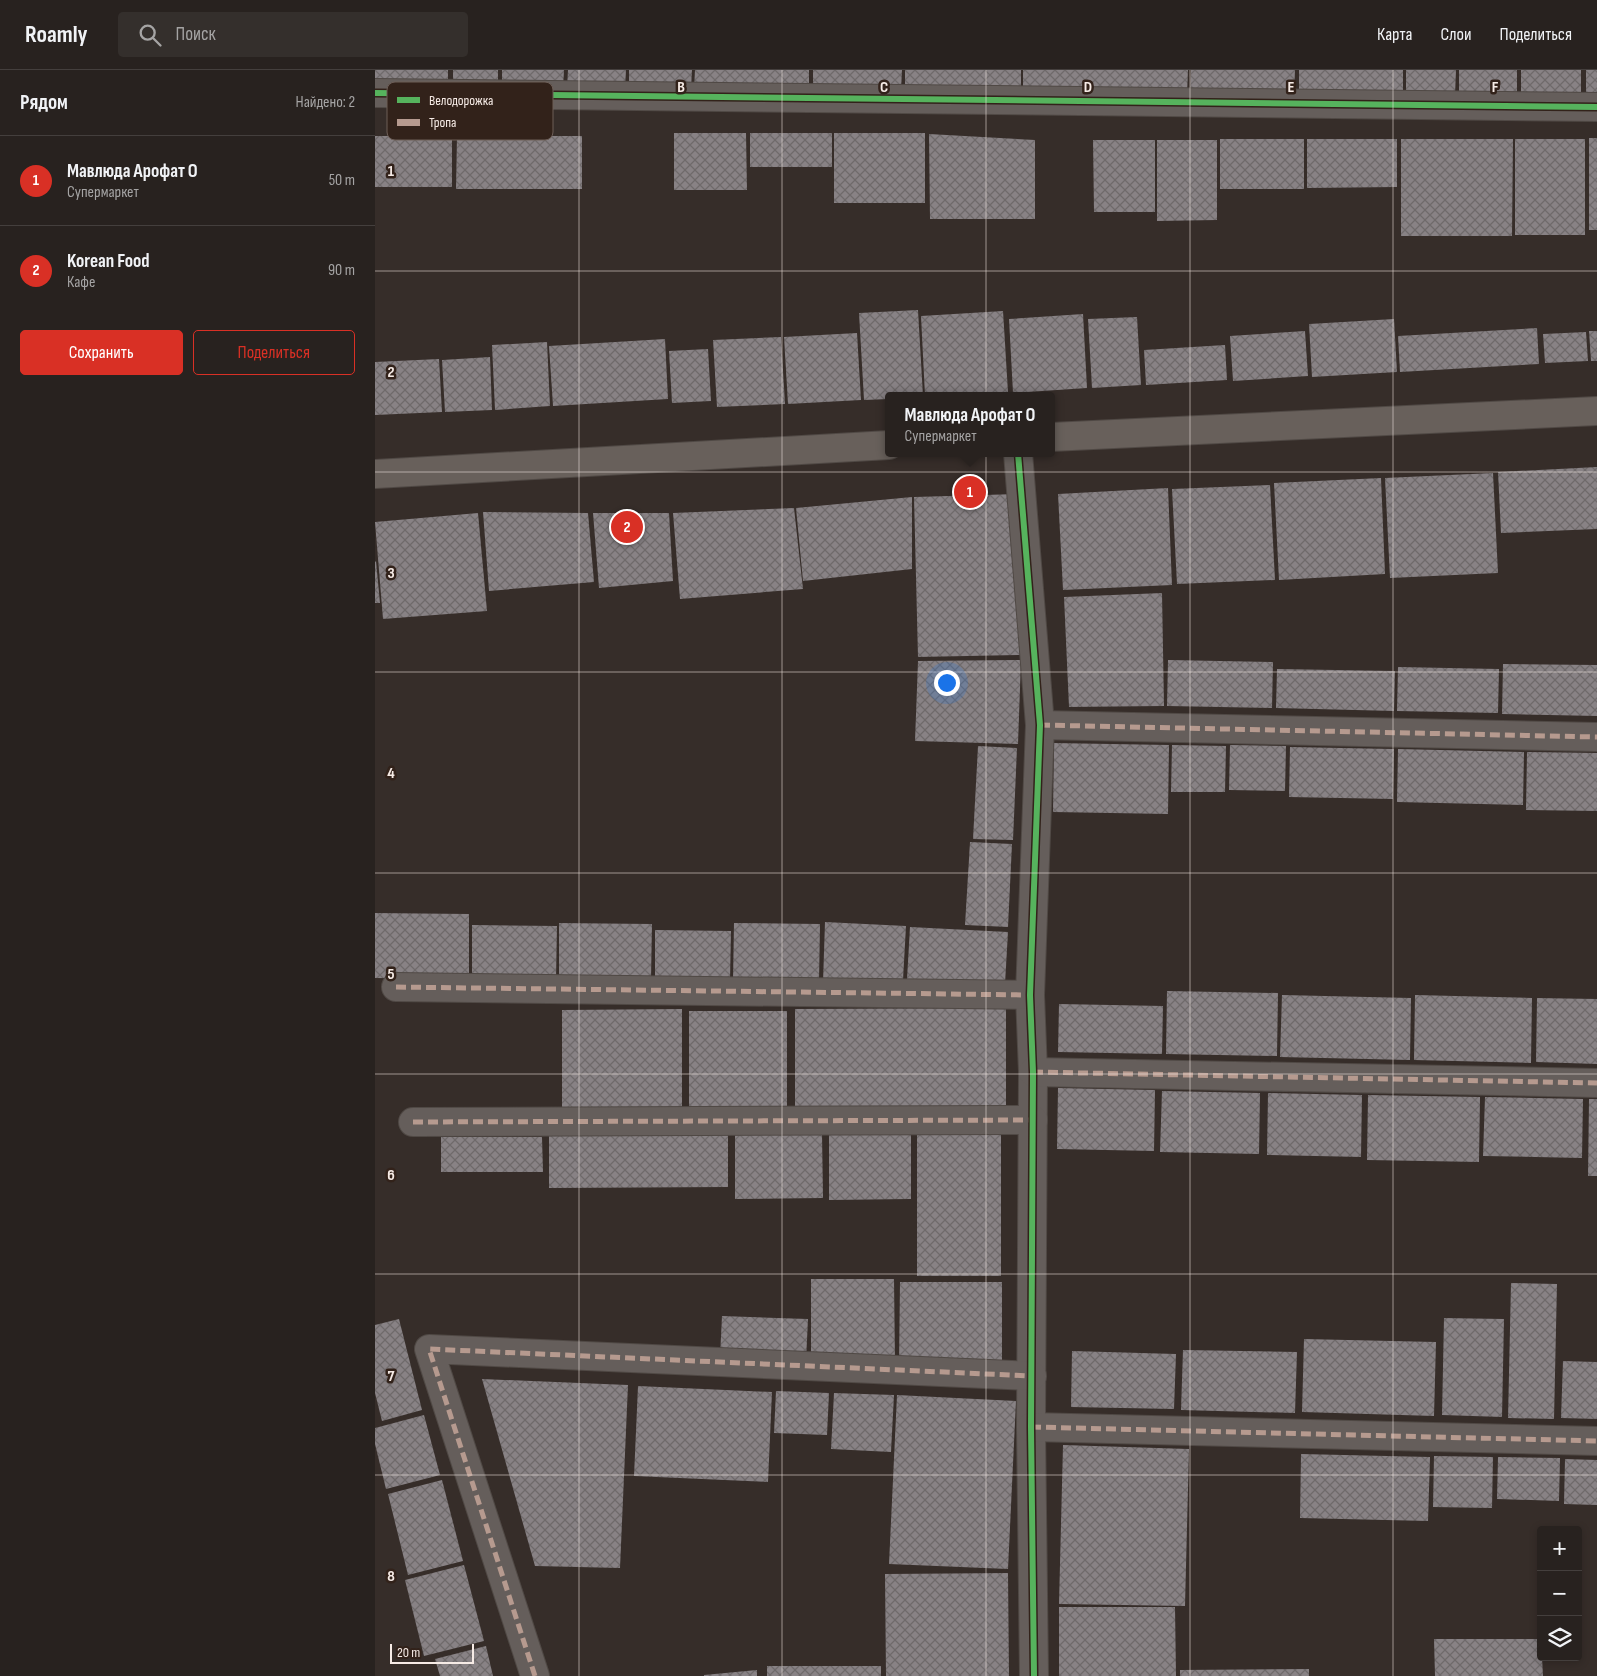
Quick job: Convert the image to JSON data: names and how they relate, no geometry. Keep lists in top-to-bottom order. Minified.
{"legend":["Велодорожка","Тропа"],"scale_bar":"20 m","page":{"header":"Roamly","search":"Поиск","nav":["Карта","Слои","Поделиться"],"heading":["Рядом","Найдено: 2"],"list":[{"mark":"1","name":"Мавлюда Арофат О","note":"Супермаркет","value":"50 m"},{"mark":"2","name":"Korean Food","note":"Кафе","value":"90 m"}],"buttons":["Сохранить","Поделиться"],"popup":["Мавлюда Арофат О","Супермаркет"],"pins":["1","2"],"map_buttons":["+","−"],"scale":"20 m"},"grid":{"columns":["B","C","D","E","F"],"rows":["1","2","3","4","5","6","7","8"]}}
